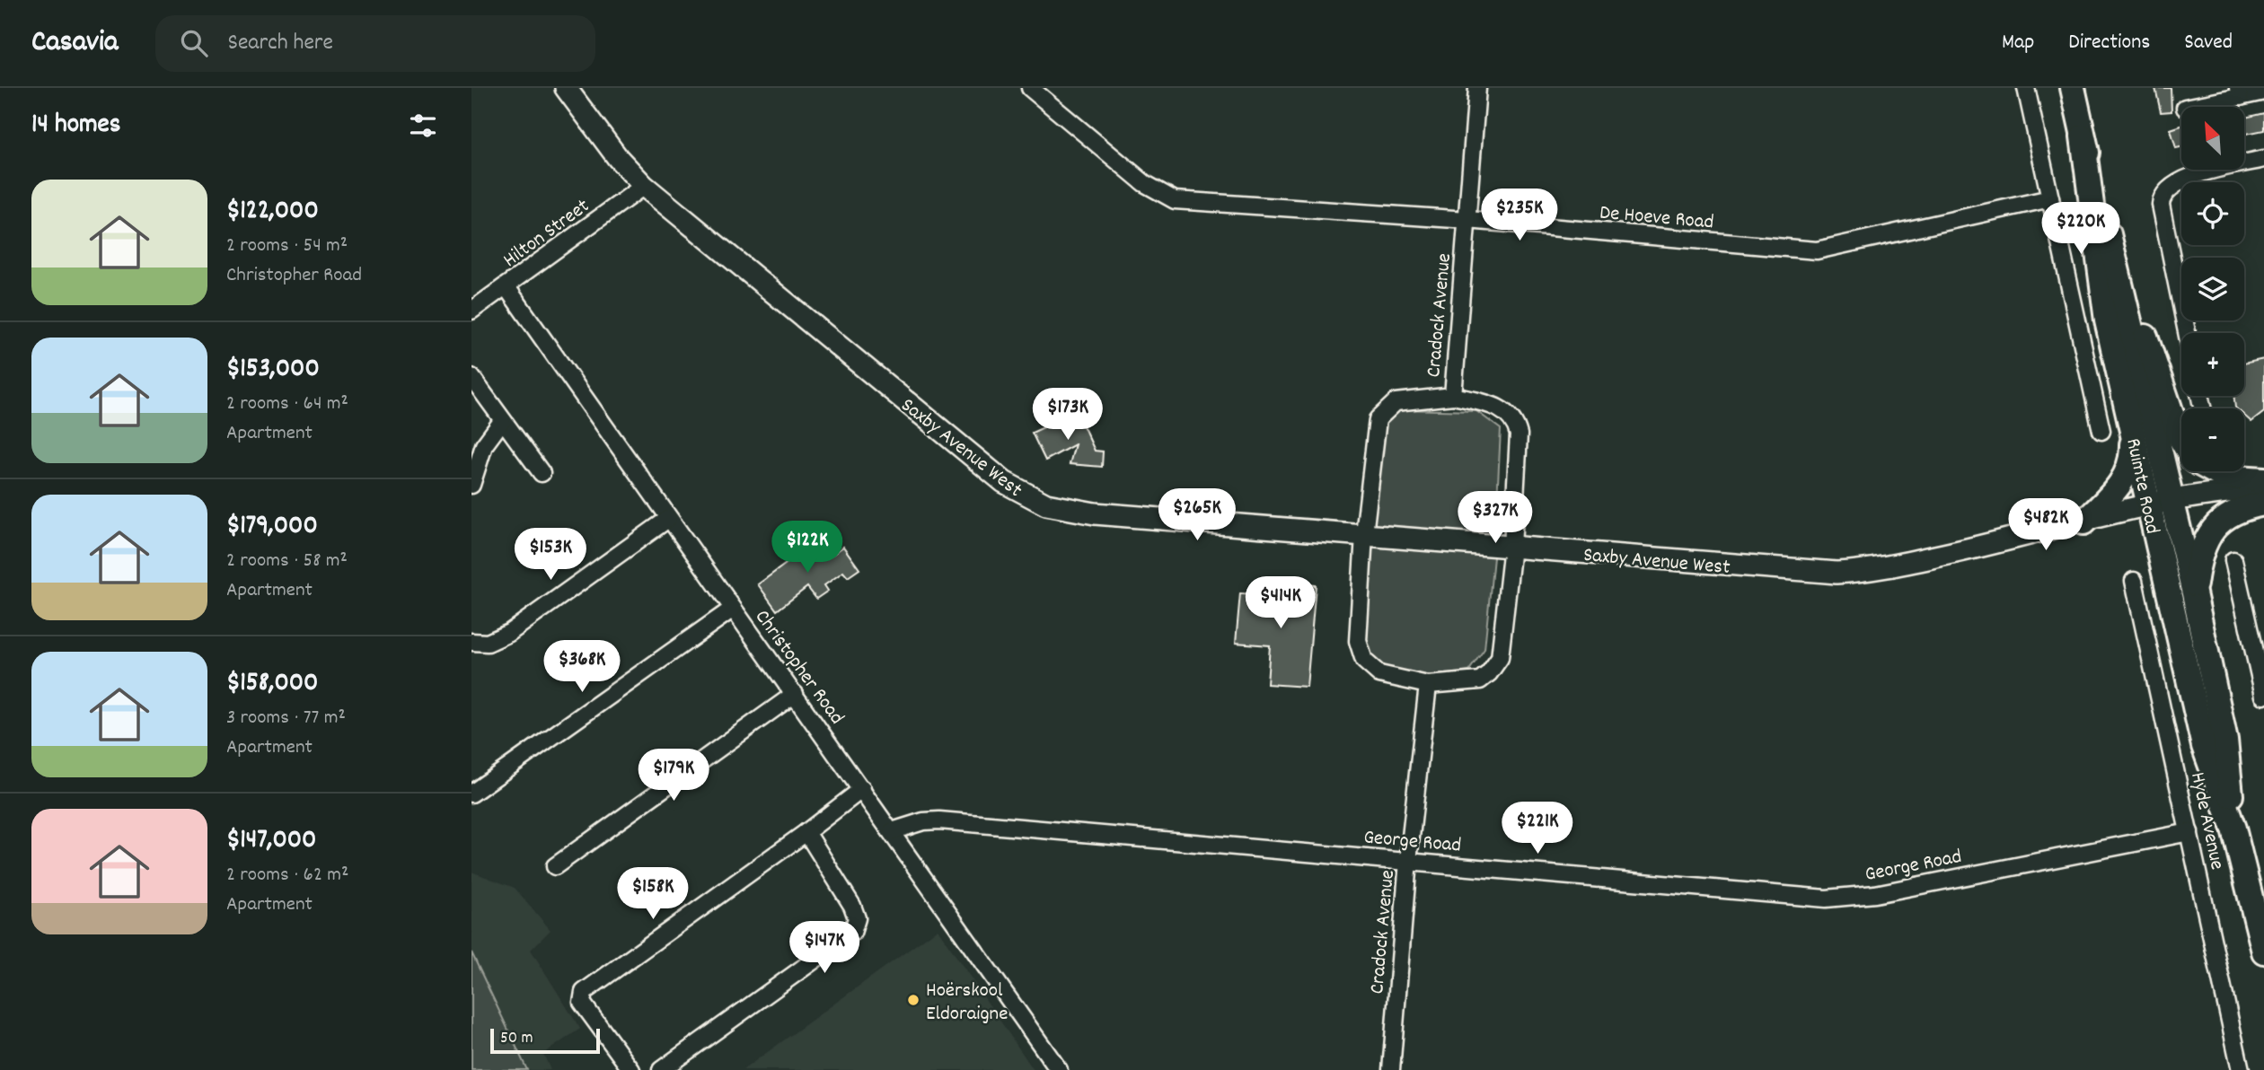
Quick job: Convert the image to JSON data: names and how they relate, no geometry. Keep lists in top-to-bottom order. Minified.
{"streets":{"main road":["Ruimte Road"],"street":["De Hoeve Road","Hilton Street","Cradock Avenue","Saxby Avenue West","Christopher Road","Hyde Avenue","George Road"]},"crossings":[["De Hoeve Road","Cradock Avenue"],["Hilton Street","Saxby Avenue West"],["Hilton Street","Christopher Road"],["Cradock Avenue","Saxby Avenue West"],["Cradock Avenue","George Road"],["Saxby Avenue West","Ruimte Road"],["Christopher Road","George Road"],["Hyde Avenue","George Road"]],"places":["Hoërskool Eldoraigne"],"scale_bar":"50 m","north":"top left","page":{"header":"Casavia","search":"Search here","nav":["Map","Directions","Saved"],"heading":"14 homes","map_buttons":["+","−"],"list":[{"name":"$122,000","note":"2 rooms · 54 m² · Christopher Road"},{"name":"$153,000","note":"2 rooms · 64 m² · Apartment"},{"name":"$179,000","note":"2 rooms · 58 m² · Apartment"},{"name":"$158,000","note":"3 rooms · 77 m² · Apartment"},{"name":"$147,000","note":"2 rooms · 62 m² · Apartment"}],"price":["$235K","$220K","$173K","$265K","$327K","$482K","$122K","$153K","$414K","$368K","$179K","$221K","$158K","$147K"],"scale":"50 m"}}
